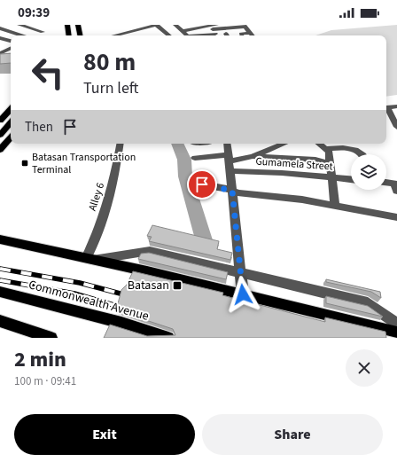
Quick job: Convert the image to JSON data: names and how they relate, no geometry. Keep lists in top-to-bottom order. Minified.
{"streets":{"main road":["Commonwealth Avenue"],"street":["Gumamela Street","Alley 6"]},"places":{"transit":["Batasan Transportation Terminal","Batasan"]},"page":{"status":"09:39","turn":["80 m","Turn left"],"then":"Then","heading":["2 min","100 m · 09:41"],"buttons":["Exit","Share"]}}
